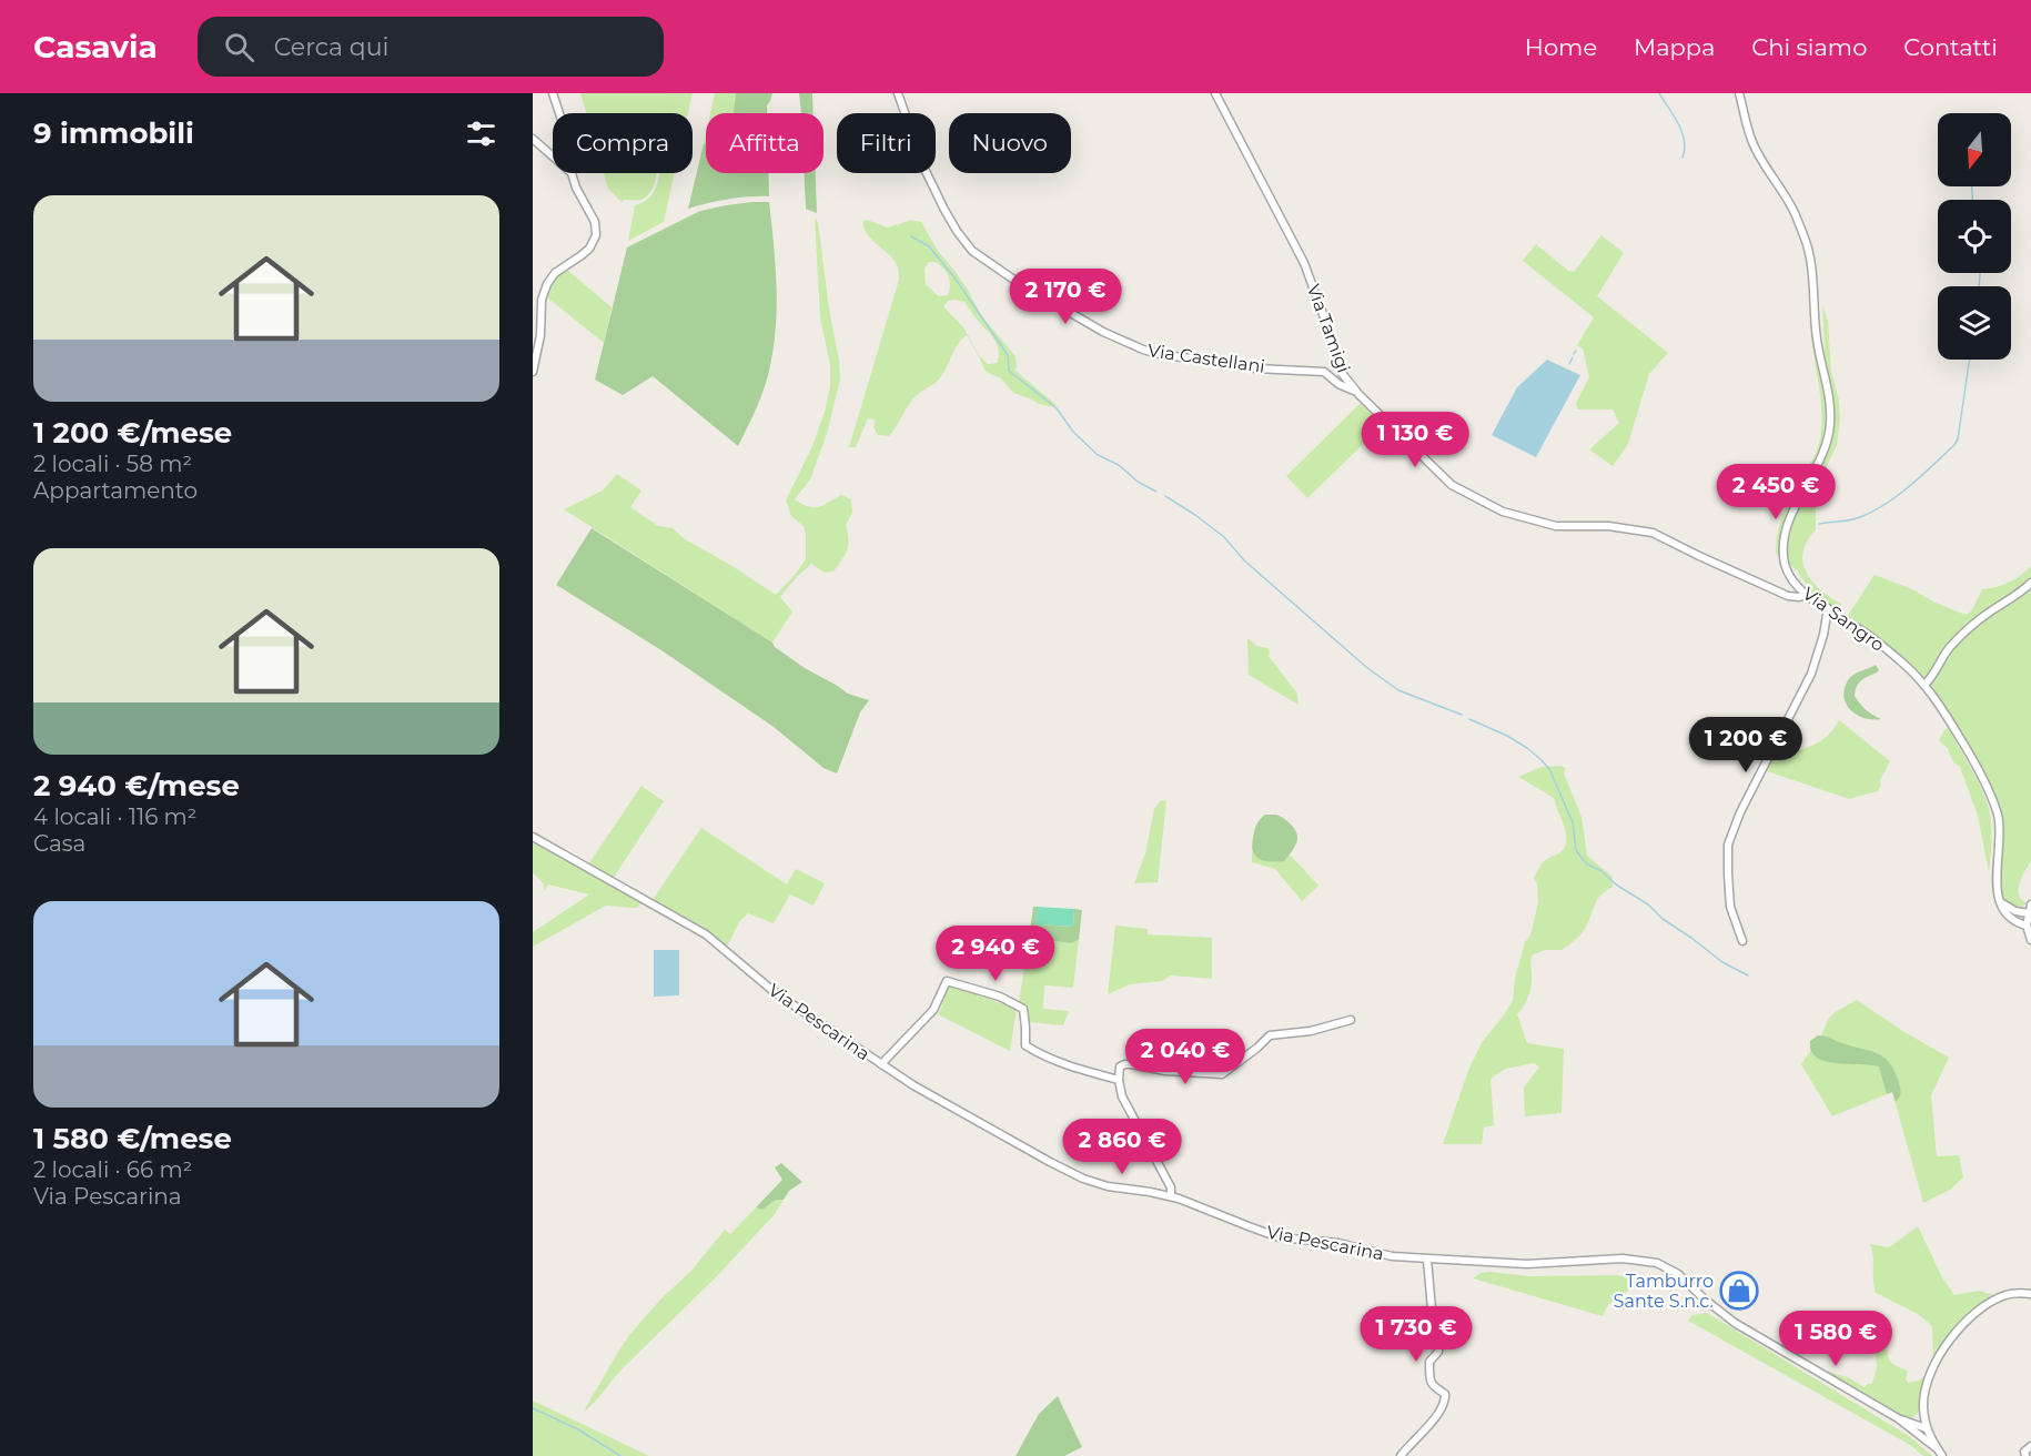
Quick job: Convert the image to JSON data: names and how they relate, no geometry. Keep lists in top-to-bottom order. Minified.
{"streets":{"street":["Via Tamigi","Via Castellani","Via Sangro","Via Pescarina"]},"crossings":[["Via Tamigi","Via Castellani"],["Via Tamigi","Via Sangro"]],"places":{"shop":["Tamburro Sante S.n.c."]},"north":"bottom","page":{"header":"Casavia","search":"Cerca qui","nav":["Home","Mappa","Chi siamo","Contatti"],"heading":"9 immobili","chip":["Compra","Affitta","Filtri","Nuovo"],"list":[{"name":"1 200 €/mese","note":"2 locali · 58 m² · Appartamento"},{"name":"2 940 €/mese","note":"4 locali · 116 m² · Casa"},{"name":"1 580 €/mese","note":"2 locali · 66 m² · Via Pescarina"}],"price":["2 170 €","1 130 €","2 450 €","1 200 €","2 940 €","2 040 €","2 860 €","1 730 €","1 580 €"]}}
